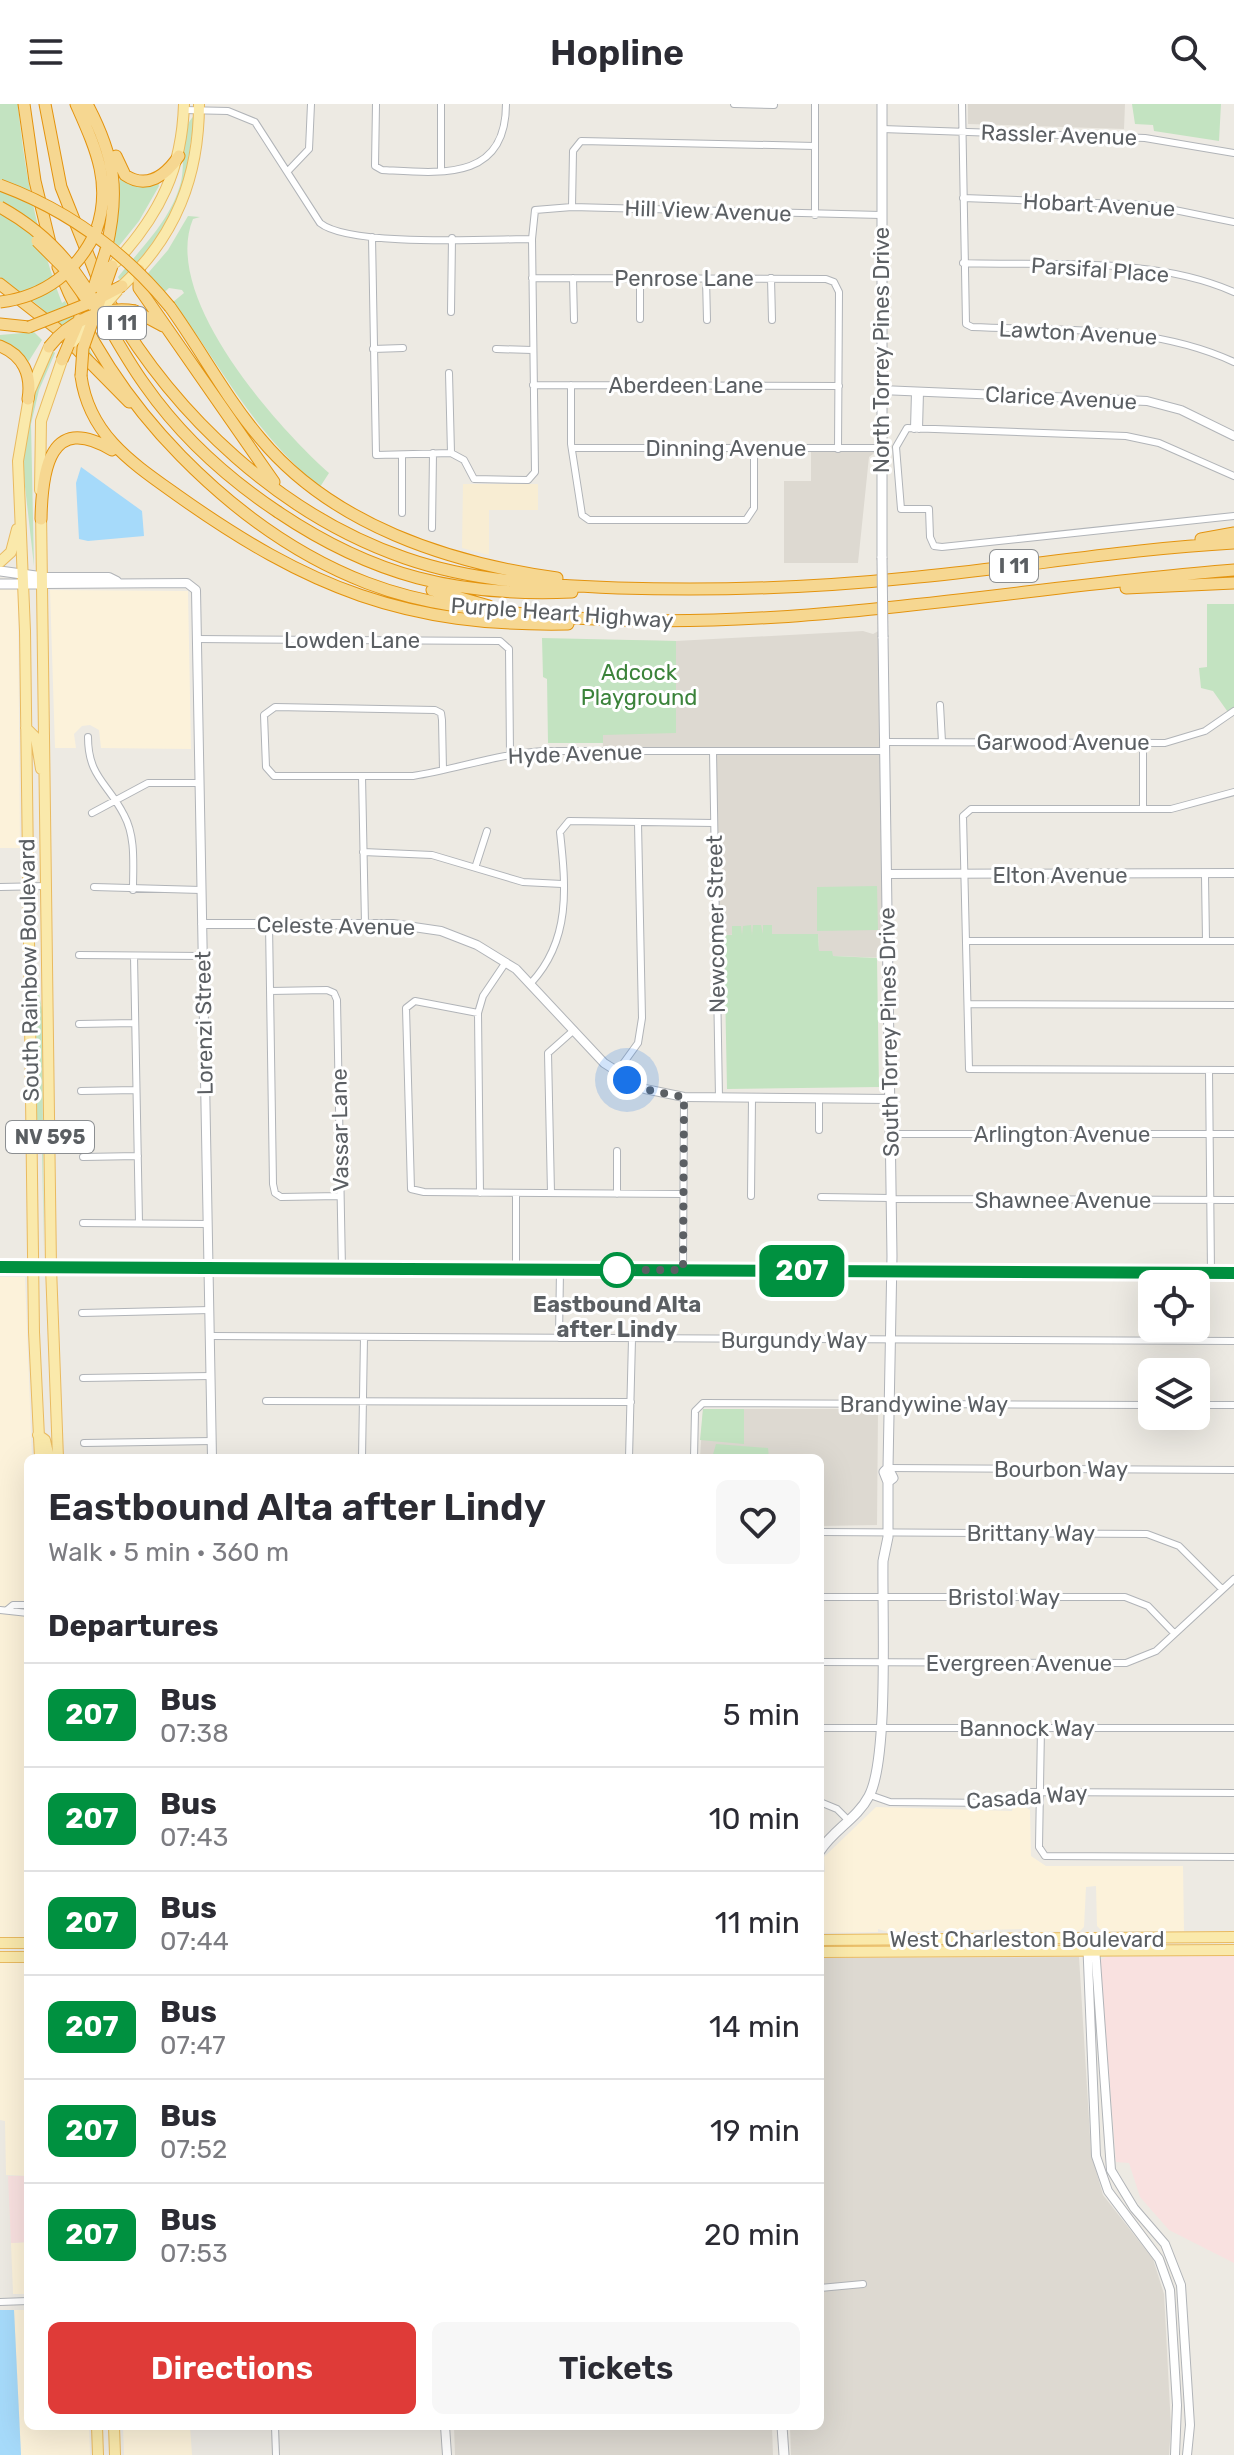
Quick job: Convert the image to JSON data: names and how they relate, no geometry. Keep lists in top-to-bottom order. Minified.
{"streets":{"highway":["I 11","Purple Heart Highway"],"main road":["North Torrey Pines Drive","South Rainbow Boulevard","South Torrey Pines Drive","NV 595","West Charleston Boulevard"],"street":["Rassler Avenue","Hobart Avenue","Hill View Avenue","Parsifal Place","Penrose Lane","Lawton Avenue","Aberdeen Lane","Clarice Avenue","Dinning Avenue","Lowden Lane","Garwood Avenue","Hyde Avenue","Elton Avenue","Newcomer Street","Celeste Avenue","Lorenzi Street","Vassar Lane","Arlington Avenue","Shawnee Avenue","Burgundy Way","Brandywine Way","Bourbon Way","Brittany Way","Bristol Way","Evergreen Avenue","Bannock Way","Casada Way"]},"crossings":[["Rassler Avenue","North Torrey Pines Drive"],["Hill View Avenue","North Torrey Pines Drive"],["Parsifal Place","Lawton Avenue"],["Penrose Lane","Aberdeen Lane"],["North Torrey Pines Drive","Clarice Avenue"],["North Torrey Pines Drive","Dinning Avenue"],["North Torrey Pines Drive","South Torrey Pines Drive"],["Lowden Lane","Hyde Avenue"],["Lowden Lane","Lorenzi Street"],["Garwood Avenue","Hyde Avenue"],["Garwood Avenue","South Torrey Pines Drive"],["Hyde Avenue","Newcomer Street"],["Hyde Avenue","South Torrey Pines Drive"],["Elton Avenue","South Torrey Pines Drive"],["Newcomer Street","Celeste Avenue"],["Celeste Avenue","Lorenzi Street"],["Celeste Avenue","South Torrey Pines Drive"],["South Rainbow Boulevard","Lorenzi Street"],["South Rainbow Boulevard","NV 595"],["Lorenzi Street","NV 595"],["Lorenzi Street","Burgundy Way"],["South Torrey Pines Drive","Arlington Avenue"],["South Torrey Pines Drive","Shawnee Avenue"],["South Torrey Pines Drive","Burgundy Way"],["South Torrey Pines Drive","Brandywine Way"],["South Torrey Pines Drive","Bourbon Way"],["South Torrey Pines Drive","Brittany Way"],["South Torrey Pines Drive","Bristol Way"],["South Torrey Pines Drive","Evergreen Avenue"],["South Torrey Pines Drive","Bannock Way"],["South Torrey Pines Drive","Casada Way"],["Brittany Way","Evergreen Avenue"],["Bristol Way","Evergreen Avenue"]],"parks":["Adcock Playground"],"places":["Eastbound Alta after Lindy"],"lines":["bus line 207"],"page":{"header":"Hopline","on_map":"207","heading":[["Eastbound Alta after Lindy","Walk · 5 min · 360 m"],"Departures"],"list":[{"mark":"207","name":"Bus","note":"07:38","value":"5 min"},{"mark":"207","name":"Bus","note":"07:43","value":"10 min"},{"mark":"207","name":"Bus","note":"07:44","value":"11 min"},{"mark":"207","name":"Bus","note":"07:47","value":"14 min"},{"mark":"207","name":"Bus","note":"07:52","value":"19 min"},{"mark":"207","name":"Bus","note":"07:53","value":"20 min"}],"buttons":["Directions","Tickets"]}}
